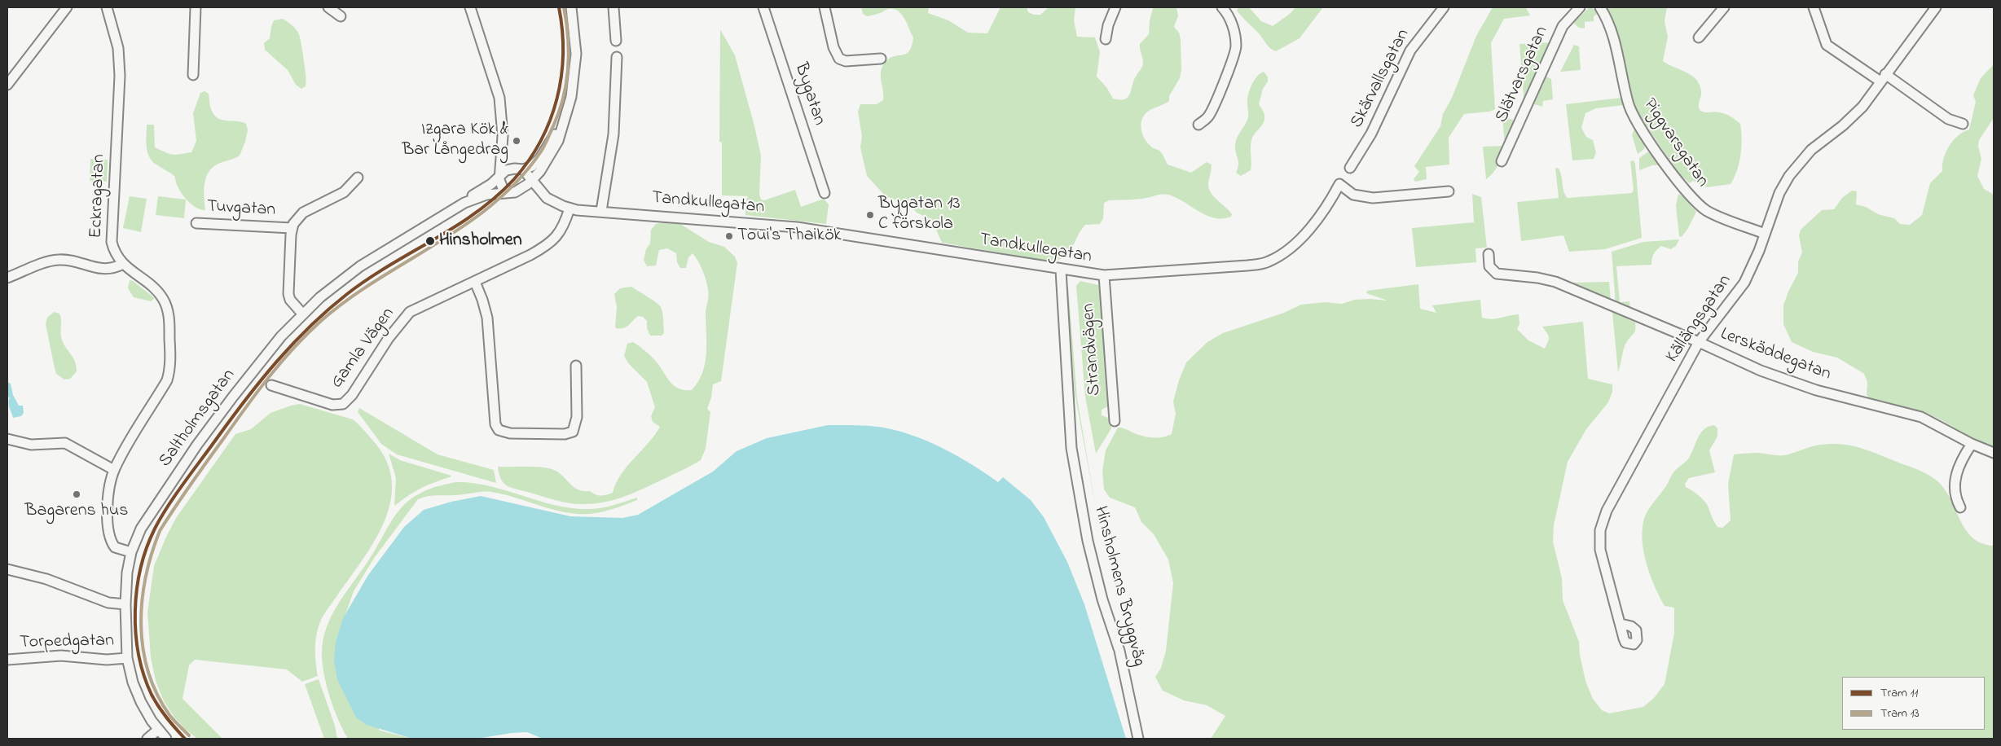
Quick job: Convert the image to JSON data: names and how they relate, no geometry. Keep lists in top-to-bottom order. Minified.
{"streets":{"street":["Slätvarsgatan","Skärvallsgatan","Bygatan","Piggvarsgatan","Eckragatan","Tandkullegatan","Tuvgatan","Källängsgatan","Gamla Vägen","Strandvägen","Lerskäddegatan","Saltholmsgatan","Hinsholmens Bryggväg","Torpedgatan"]},"crossings":[["Piggvarsgatan","Källängsgatan"],["Eckragatan","Saltholmsgatan"],["Tandkullegatan","Gamla Vägen"],["Tandkullegatan","Strandvägen"],["Tandkullegatan","Saltholmsgatan"],["Tandkullegatan","Hinsholmens Bryggväg"],["Tuvgatan","Saltholmsgatan"],["Källängsgatan","Lerskäddegatan"],["Saltholmsgatan","Torpedgatan"]],"places":["Izgara Kök & Bar Långedrag","Bygatan 13 C förskola","Toui's Thaikök","Hinsholmen","Bagarens hus"],"lines":["tram line 11","tram line 13"],"legend":["Tram 11","Tram 13"]}
